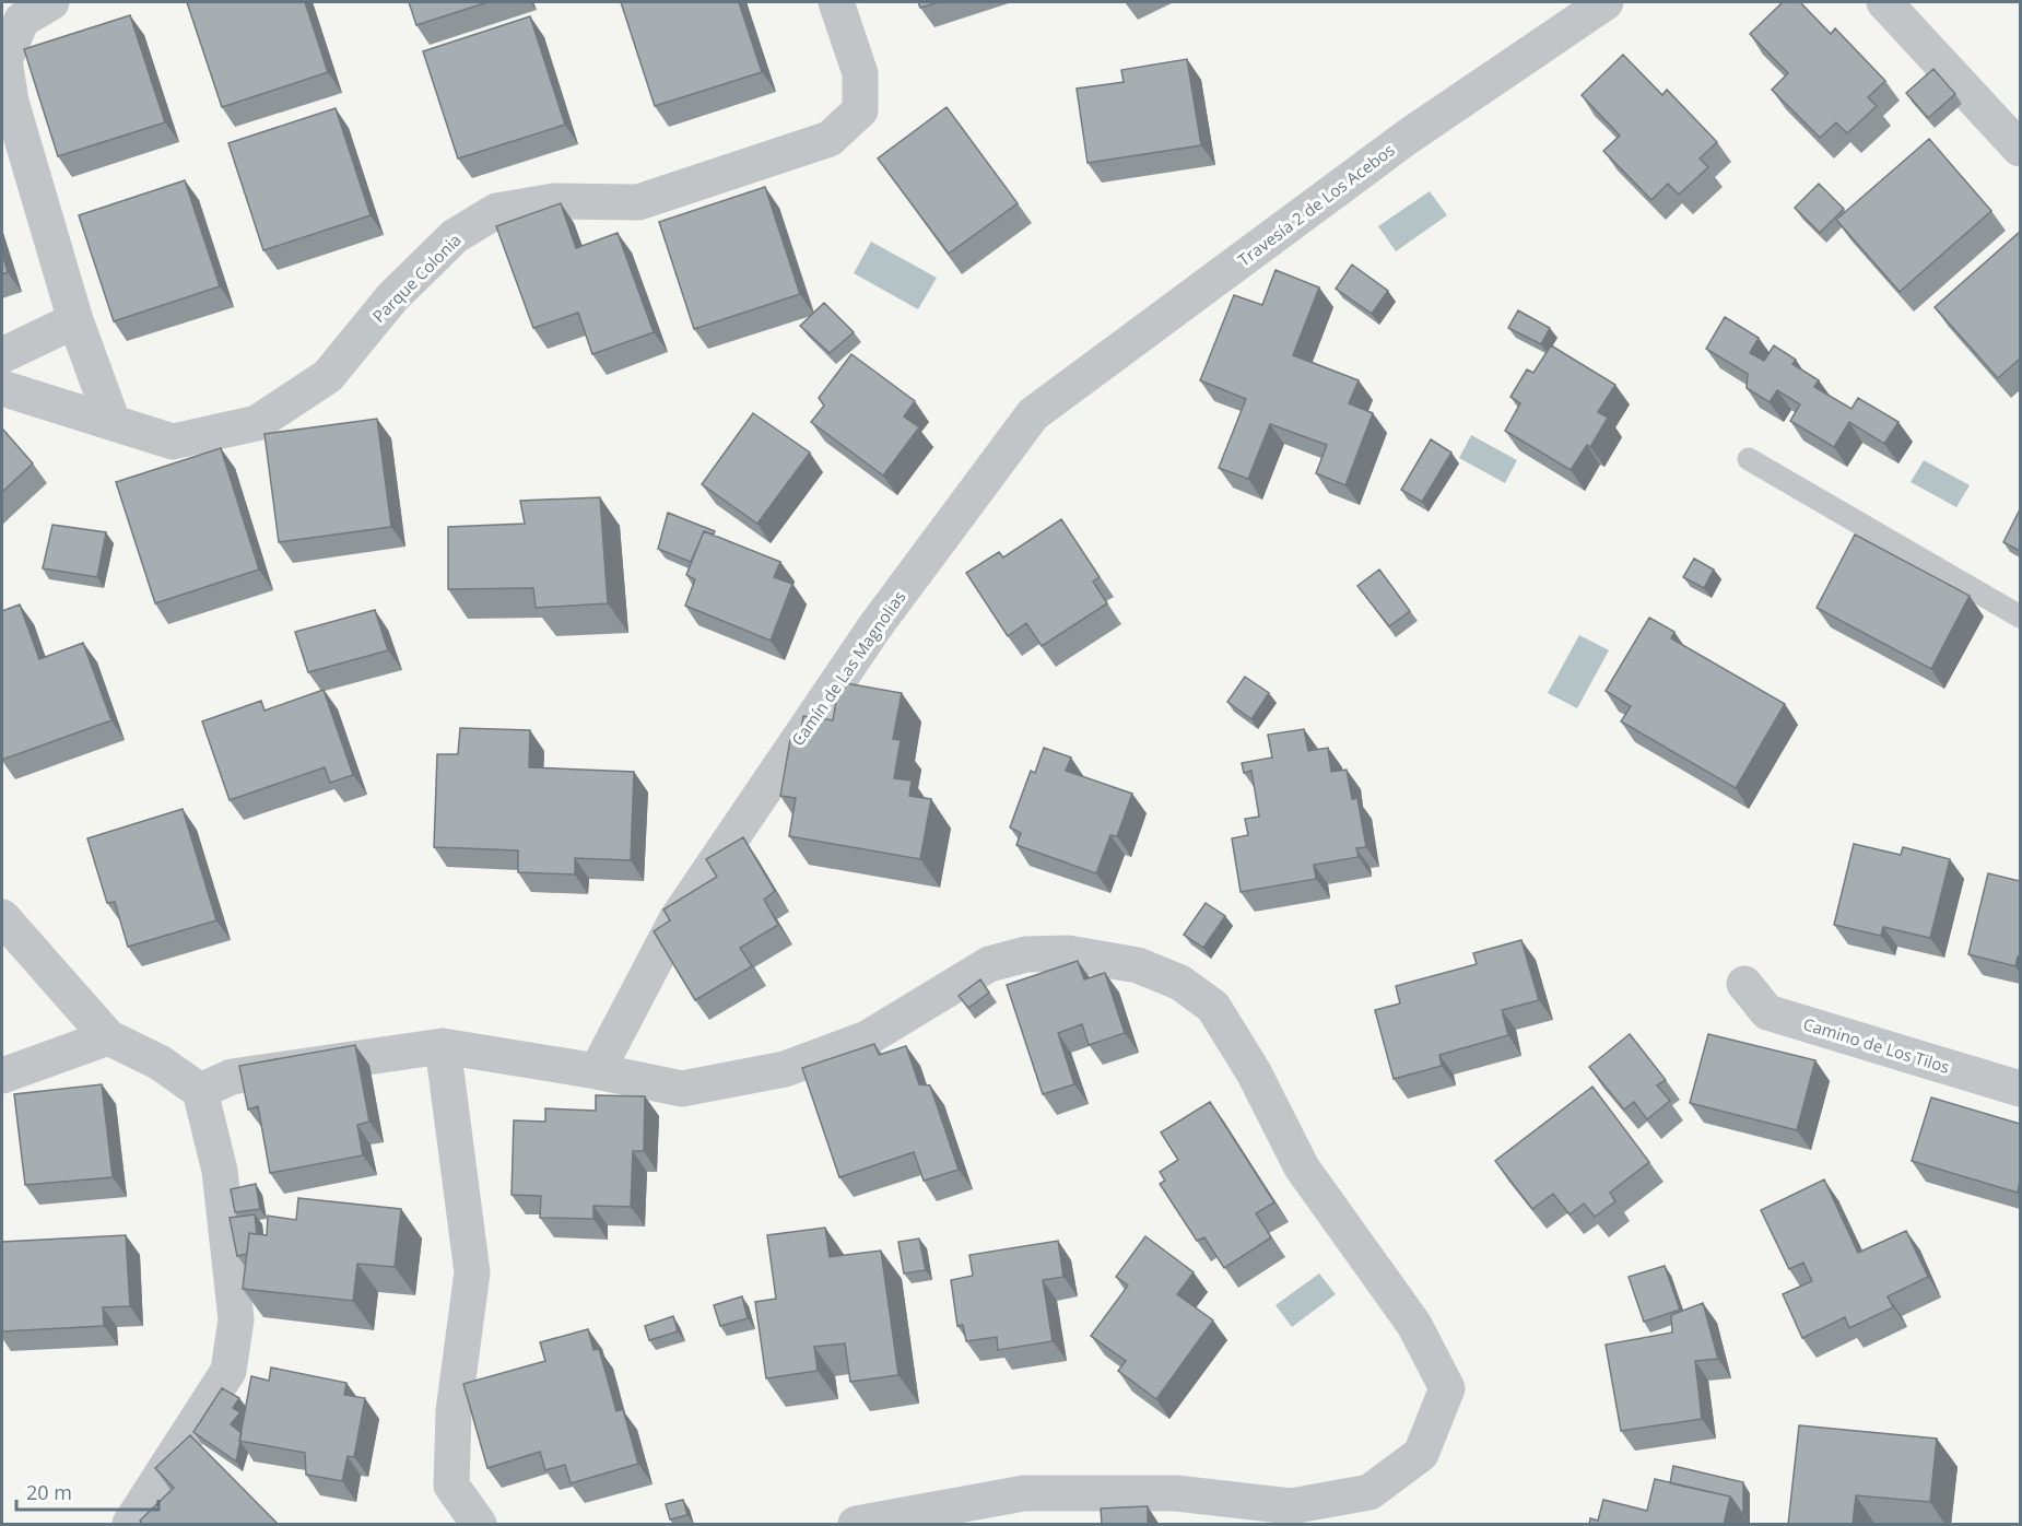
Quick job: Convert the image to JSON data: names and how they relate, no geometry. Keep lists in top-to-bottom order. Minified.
{"streets":{"street":["Travesía 2 de Los Acebos","Parque Colonia","Camín de Las Magnolias","Camino de Los Tilos"]},"crossings":[["Travesía 2 de Los Acebos","Camín de Las Magnolias"]],"scale_bar":"20 m"}
